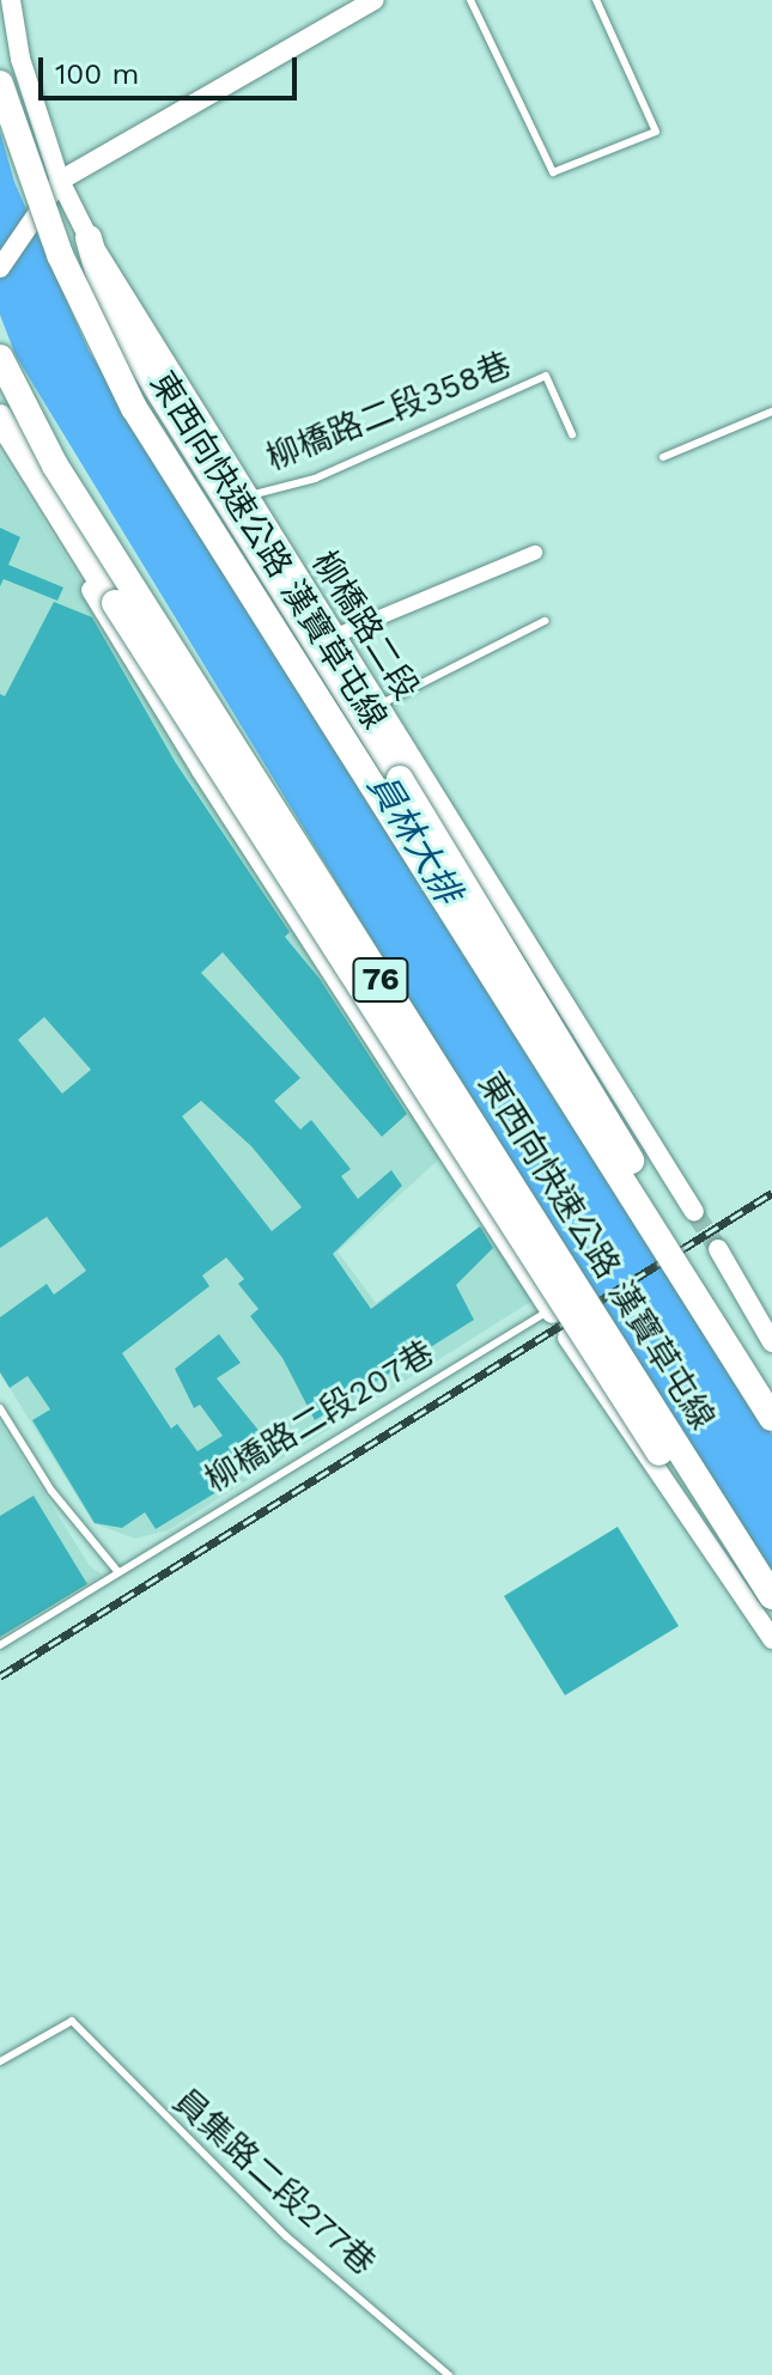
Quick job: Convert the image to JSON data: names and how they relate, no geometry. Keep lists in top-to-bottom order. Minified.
{"streets":{"highway":["東西向快速公路 漢寶草屯線","76"],"main road":["柳橋路二段"],"lane":["柳橋路二段358巷","柳橋路二段207巷","員集路二段277巷"]},"crossings":[["柳橋路二段358巷","柳橋路二段"]],"water":["員林大排"],"scale_bar":"100 m"}
